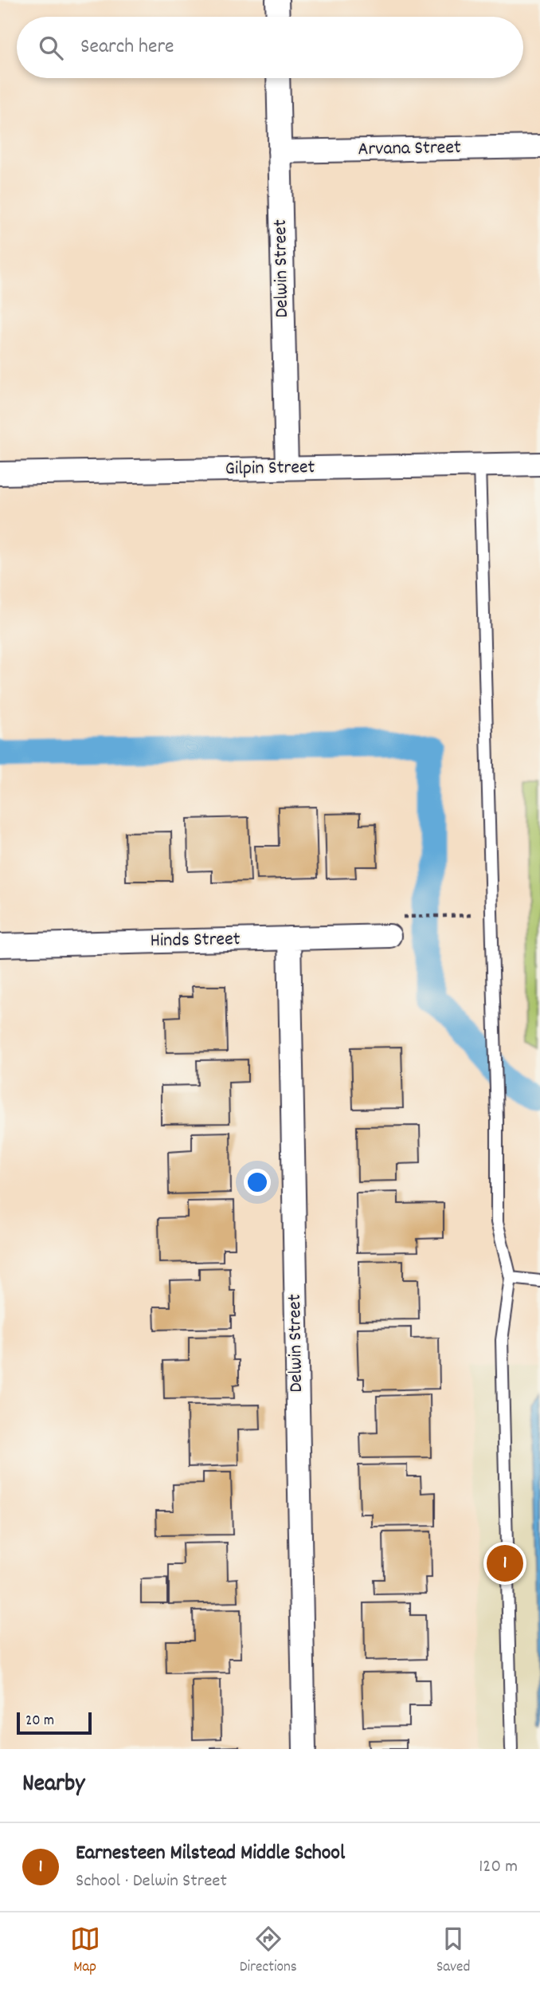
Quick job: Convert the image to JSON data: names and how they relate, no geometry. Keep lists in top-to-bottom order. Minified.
{"streets":{"street":["Arvana Street","Delwin Street","Gilpin Street","Hinds Street"]},"crossings":[["Arvana Street","Delwin Street"],["Delwin Street","Gilpin Street"],["Delwin Street","Hinds Street"]],"scale_bar":"20 m","page":{"search":"Search here","pins":"1","scale":"20 m","heading":"Nearby","list":[{"mark":"1","name":"Earnesteen Milstead Middle School","note":"School · Delwin Street","value":"120 m"}],"nav":["Map","Directions","Saved"]}}
